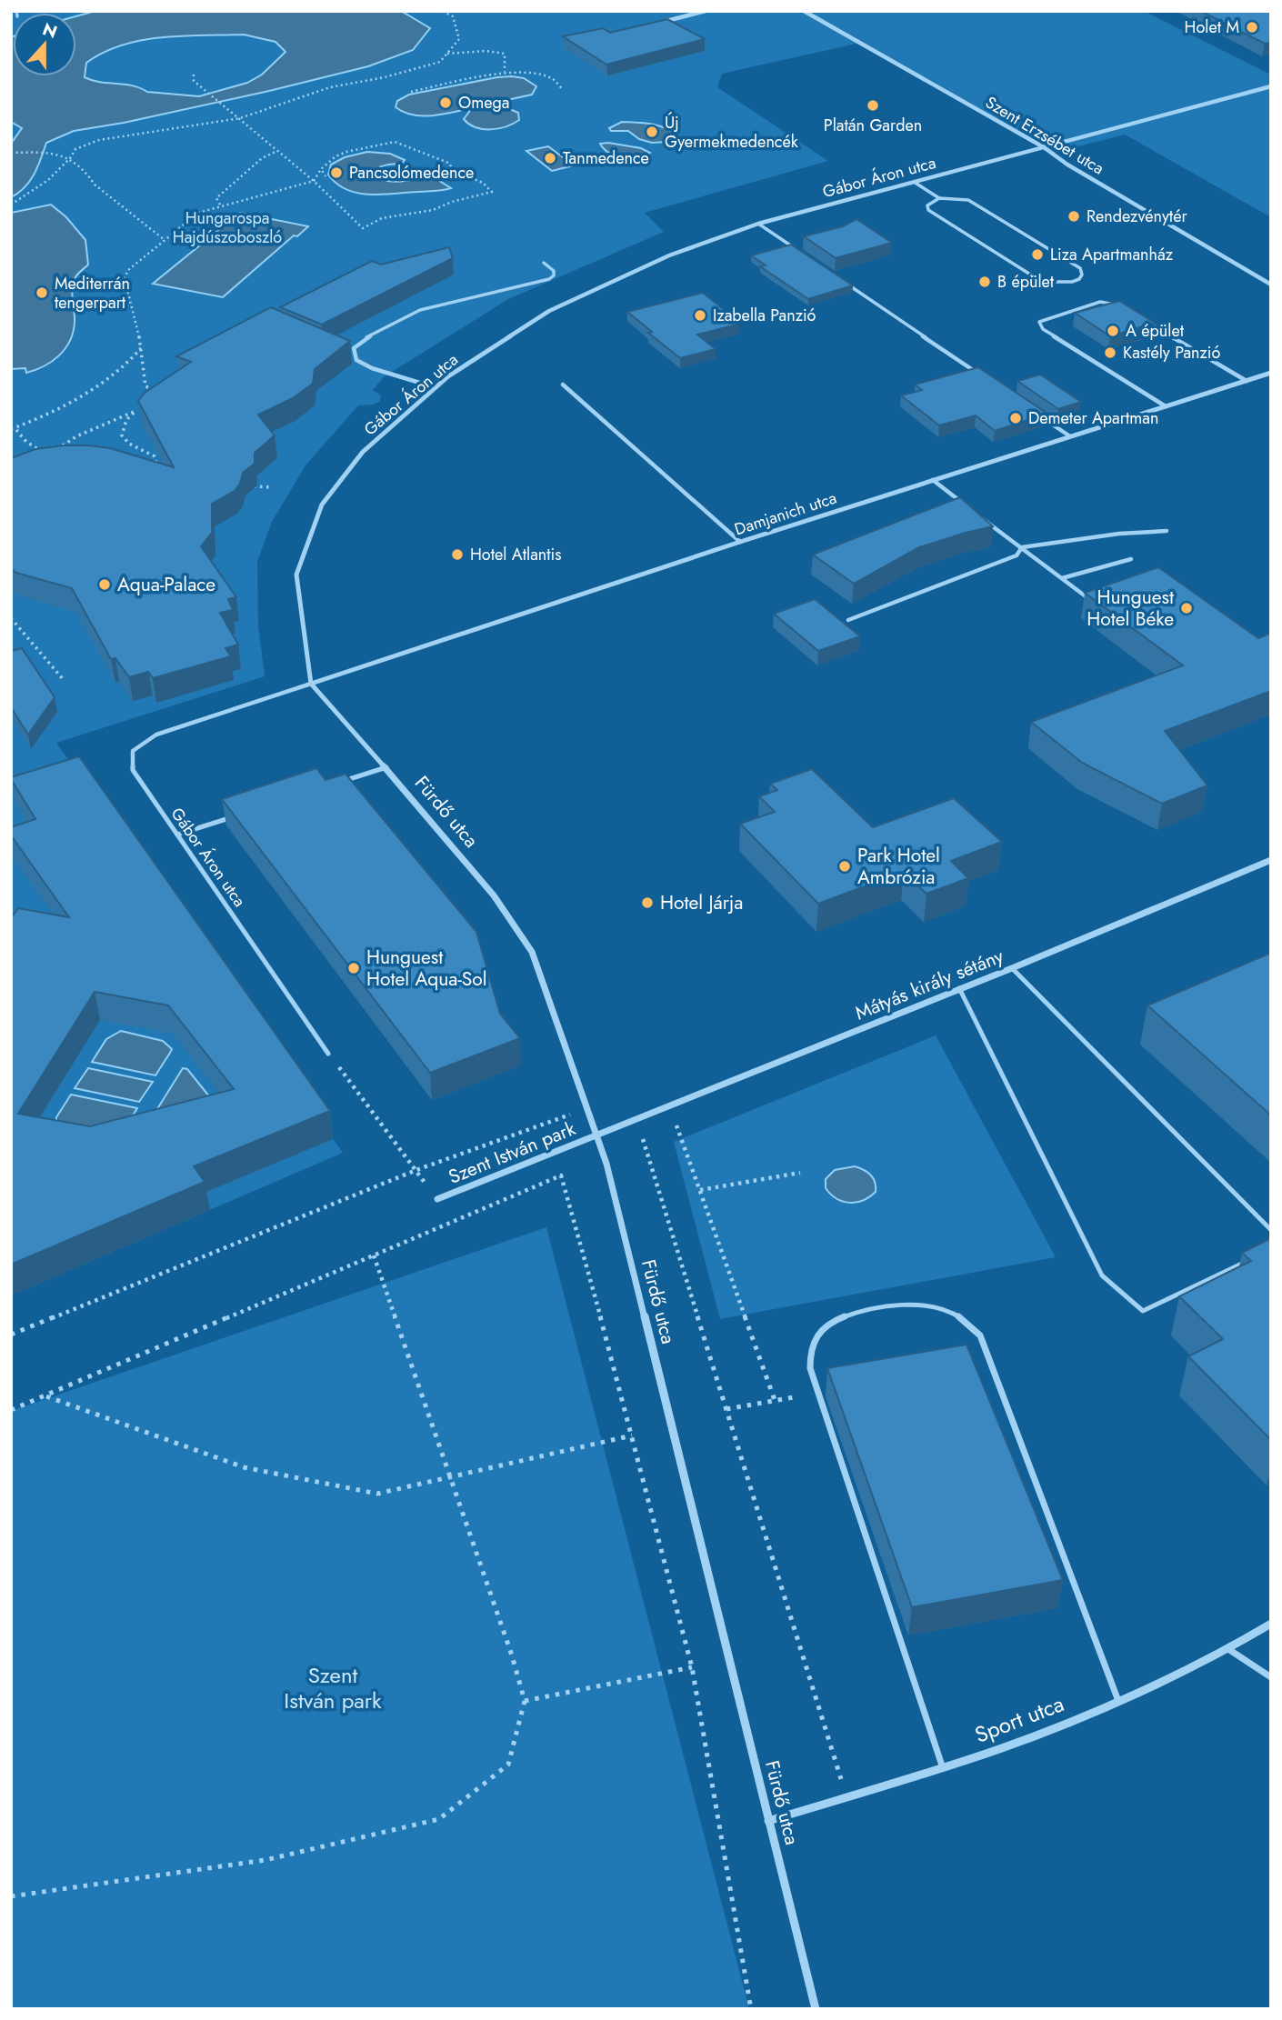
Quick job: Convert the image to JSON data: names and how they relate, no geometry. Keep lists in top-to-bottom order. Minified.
{"streets":{"street":["Szent Erzsébet utca","Gábor Áron utca","Damjanich utca","Fürdő utca","Mátyás király sétány","Szent István park","Sport utca"]},"crossings":[["Szent Erzsébet utca","Gábor Áron utca"],["Gábor Áron utca","Damjanich utca"],["Gábor Áron utca","Fürdő utca"],["Damjanich utca","Fürdő utca"],["Fürdő utca","Mátyás király sétány"],["Fürdő utca","Szent István park"],["Fürdő utca","Sport utca"],["Mátyás király sétány","Szent István park"]],"parks":["Hungarospa Hajdúszoboszló","Szent István park"],"places":["Holet M","Omega","Platán Garden","Új Gyermekmedencék","Tanmedence","Pancsolómedence","Rendezvénytér","Liza Apartmanház","B épület","Mediterrán tengerpart","Izabella Panzió","A épület","Kastély Panzió","Demeter Apartman","Hotel Atlantis","Aqua-Palace","Hunguest Hotel Béke","Park Hotel Ambrózia","Hotel Járja","Hunguest Hotel Aqua-Sol"],"north":"top"}
